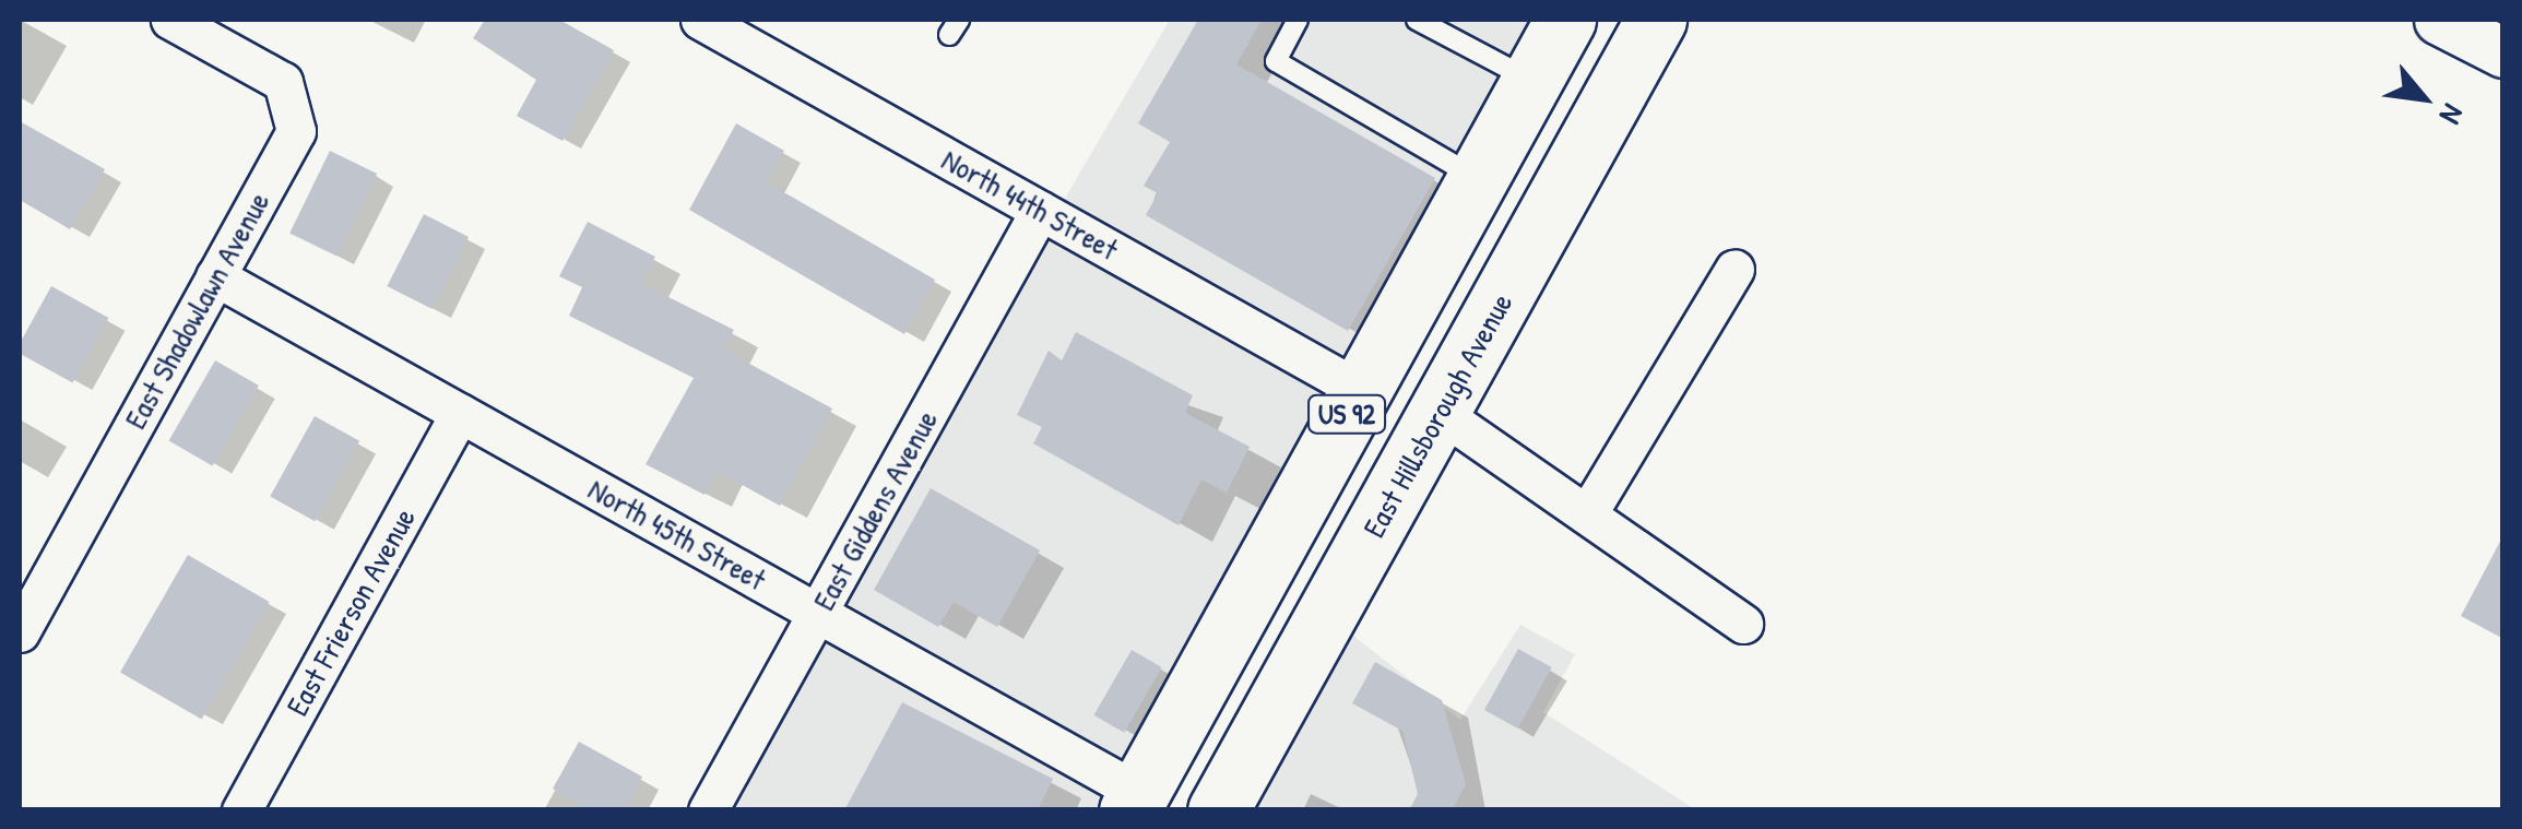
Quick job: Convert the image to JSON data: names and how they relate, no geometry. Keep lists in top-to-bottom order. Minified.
{"streets":{"main road":["US 92","East Hillsborough Avenue"],"street":["North 44th Street","East Shadowlawn Avenue","East Giddens Avenue","North 45th Street","East Frierson Avenue"]},"crossings":[["North 44th Street","US 92"],["North 44th Street","East Giddens Avenue"],["East Shadowlawn Avenue","North 45th Street"],["US 92","North 45th Street"],["East Giddens Avenue","North 45th Street"],["North 45th Street","East Frierson Avenue"]],"north":"bottom right"}
